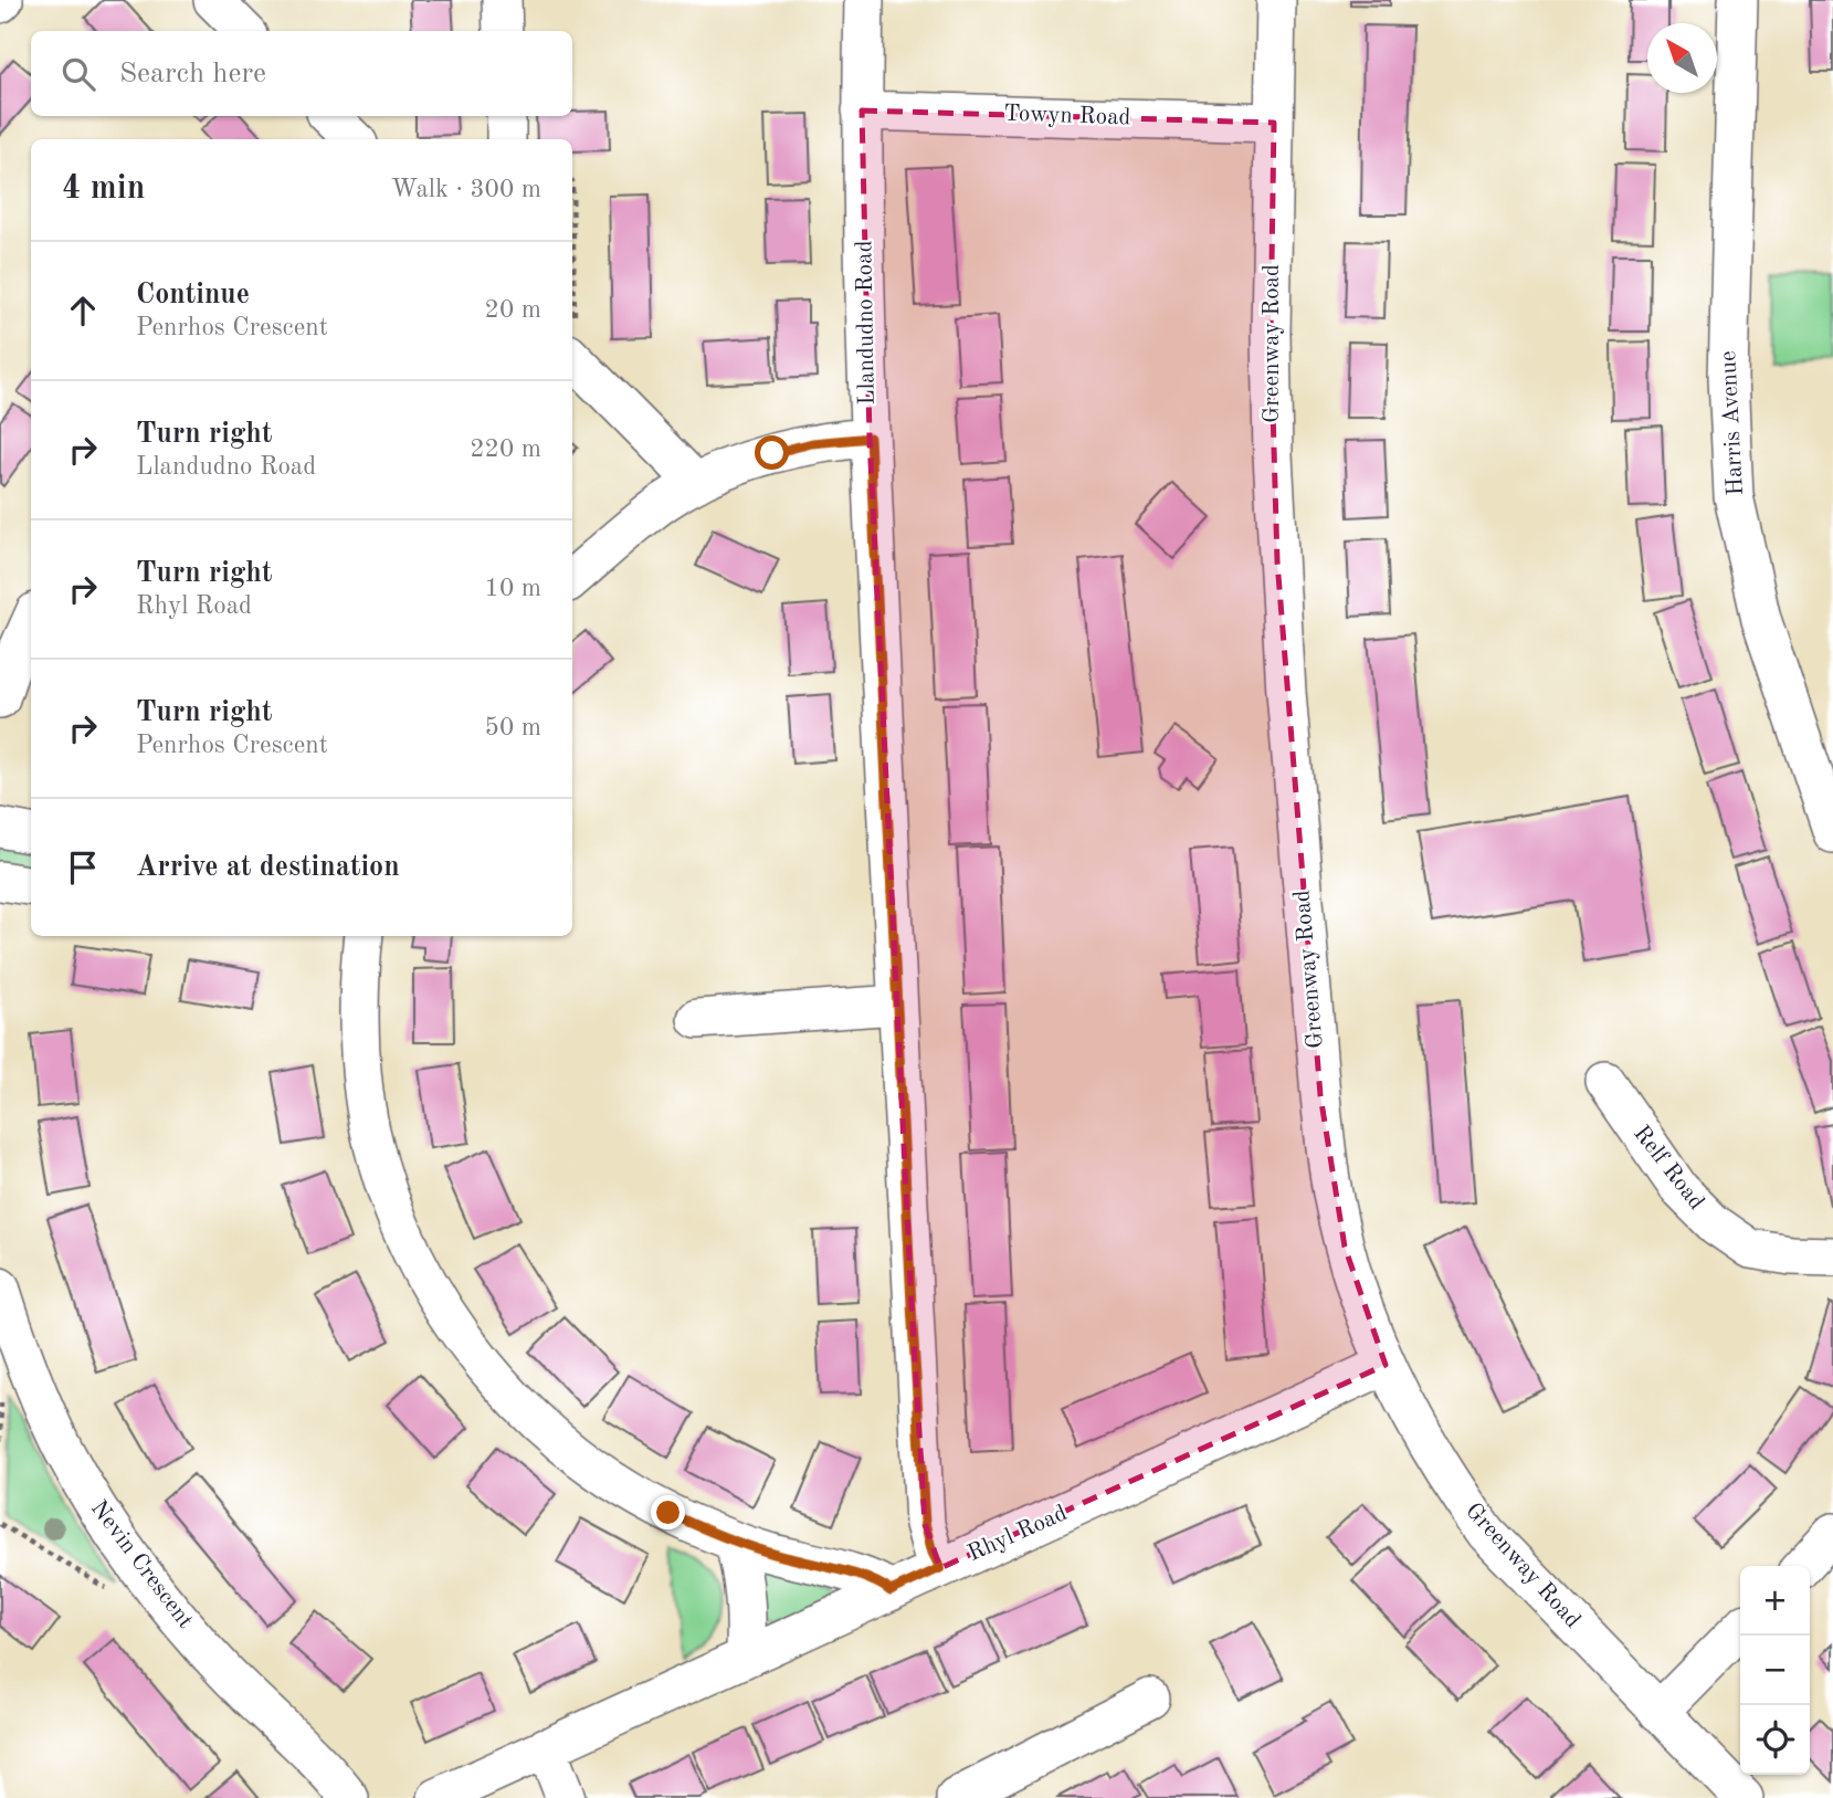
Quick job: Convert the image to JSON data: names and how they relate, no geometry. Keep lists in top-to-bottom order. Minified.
{"streets":{"street":["Towyn Road","Llandudno Road","Greenway Road","Harris Avenue","Relf Road","Rhyl Road","Nevin Crescent"]},"crossings":[["Towyn Road","Llandudno Road"],["Towyn Road","Greenway Road"],["Llandudno Road","Rhyl Road"],["Greenway Road","Rhyl Road"]],"north":"top left","page":{"search":"Search here","heading":["4 min","Walk · 300 m"],"list":[["Continue","Penrhos Crescent","20 m"],["Turn right","Llandudno Road","220 m"],["Turn right","Rhyl Road","10 m"],["Turn right","Penrhos Crescent","50 m"],"Arrive at destination"],"map_buttons":["+","−"]}}
